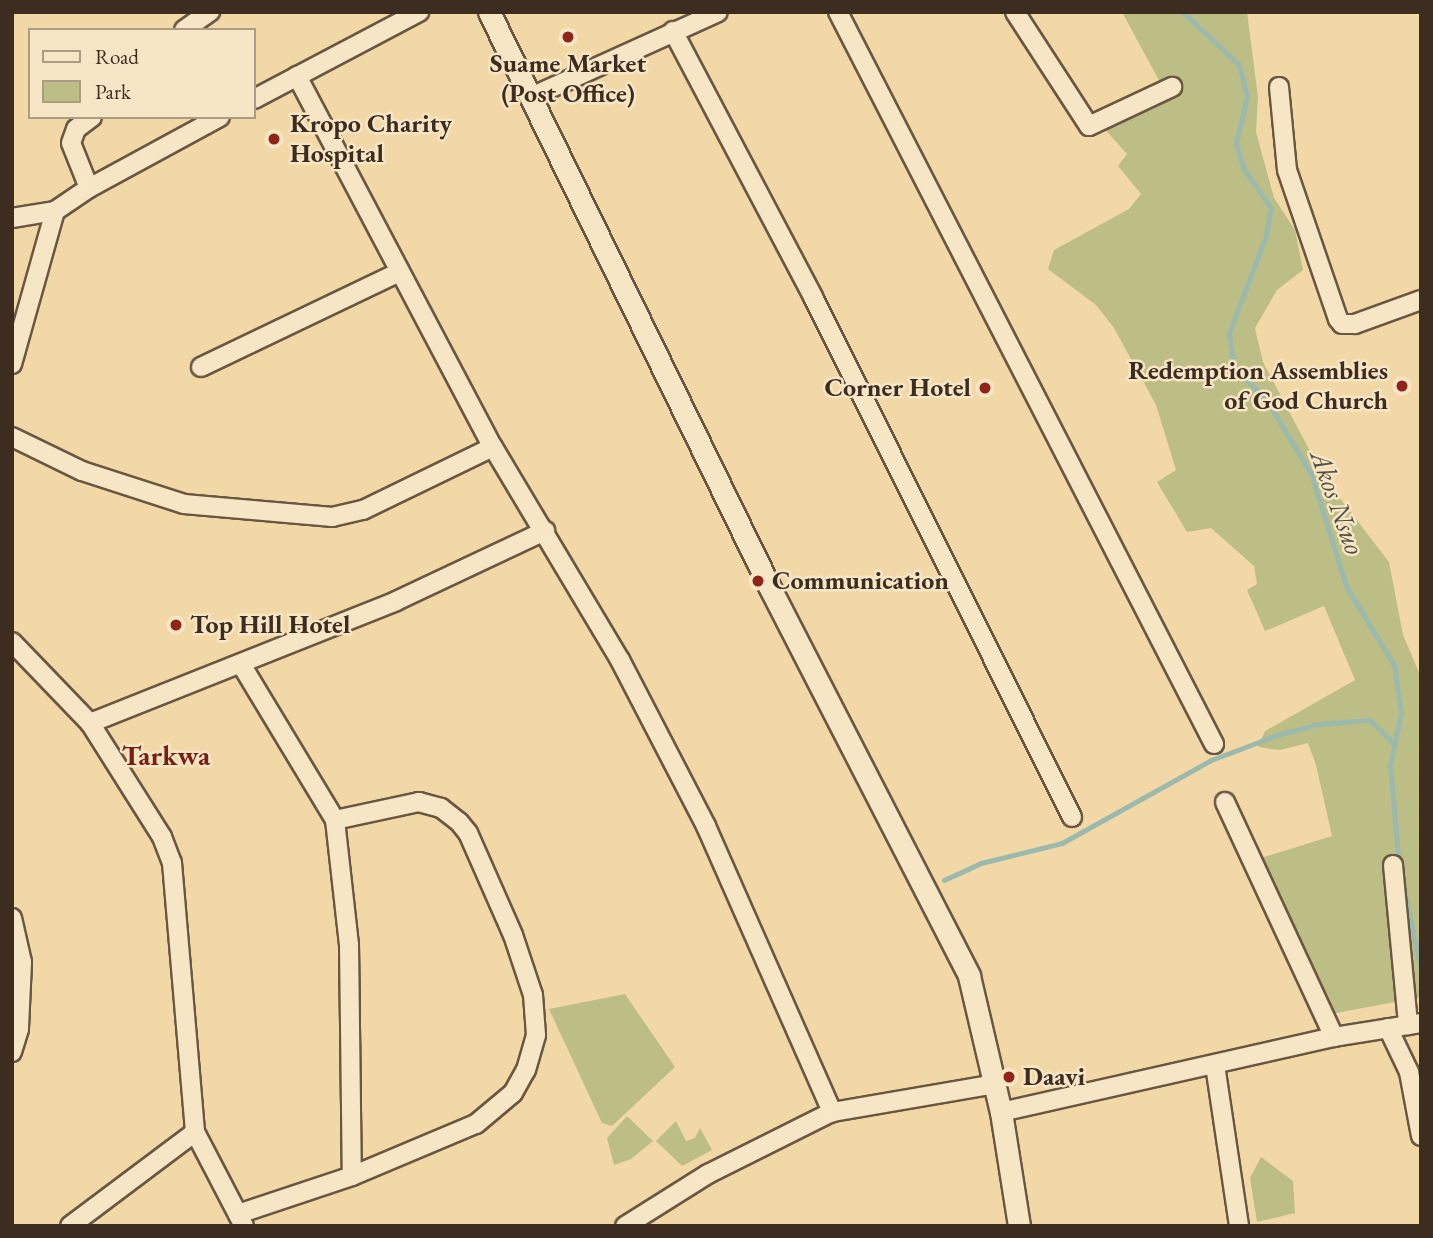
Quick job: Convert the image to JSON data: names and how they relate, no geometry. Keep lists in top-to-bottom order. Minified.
{"districts":["Tarkwa"],"water":["Akos Nsuo"],"places":["Suame Market (Post Office)","Kropo Charity Hospital","Redemption Assemblies of God Church","Corner Hotel","Communication","Top Hill Hotel","Daavi"],"legend":["Road","Park"]}
